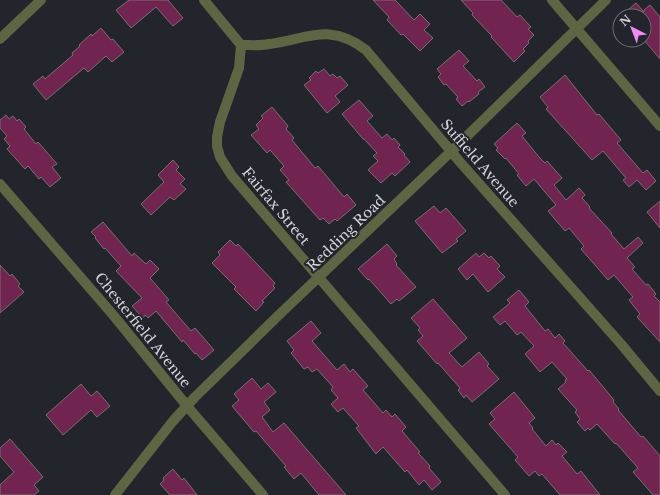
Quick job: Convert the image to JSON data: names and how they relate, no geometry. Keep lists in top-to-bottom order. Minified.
{"streets":{"street":["Suffield Avenue","Fairfax Street","Redding Road","Chesterfield Avenue"]},"crossings":[["Suffield Avenue","Fairfax Street"],["Suffield Avenue","Redding Road"],["Fairfax Street","Redding Road"],["Redding Road","Chesterfield Avenue"]],"north":"top left"}
